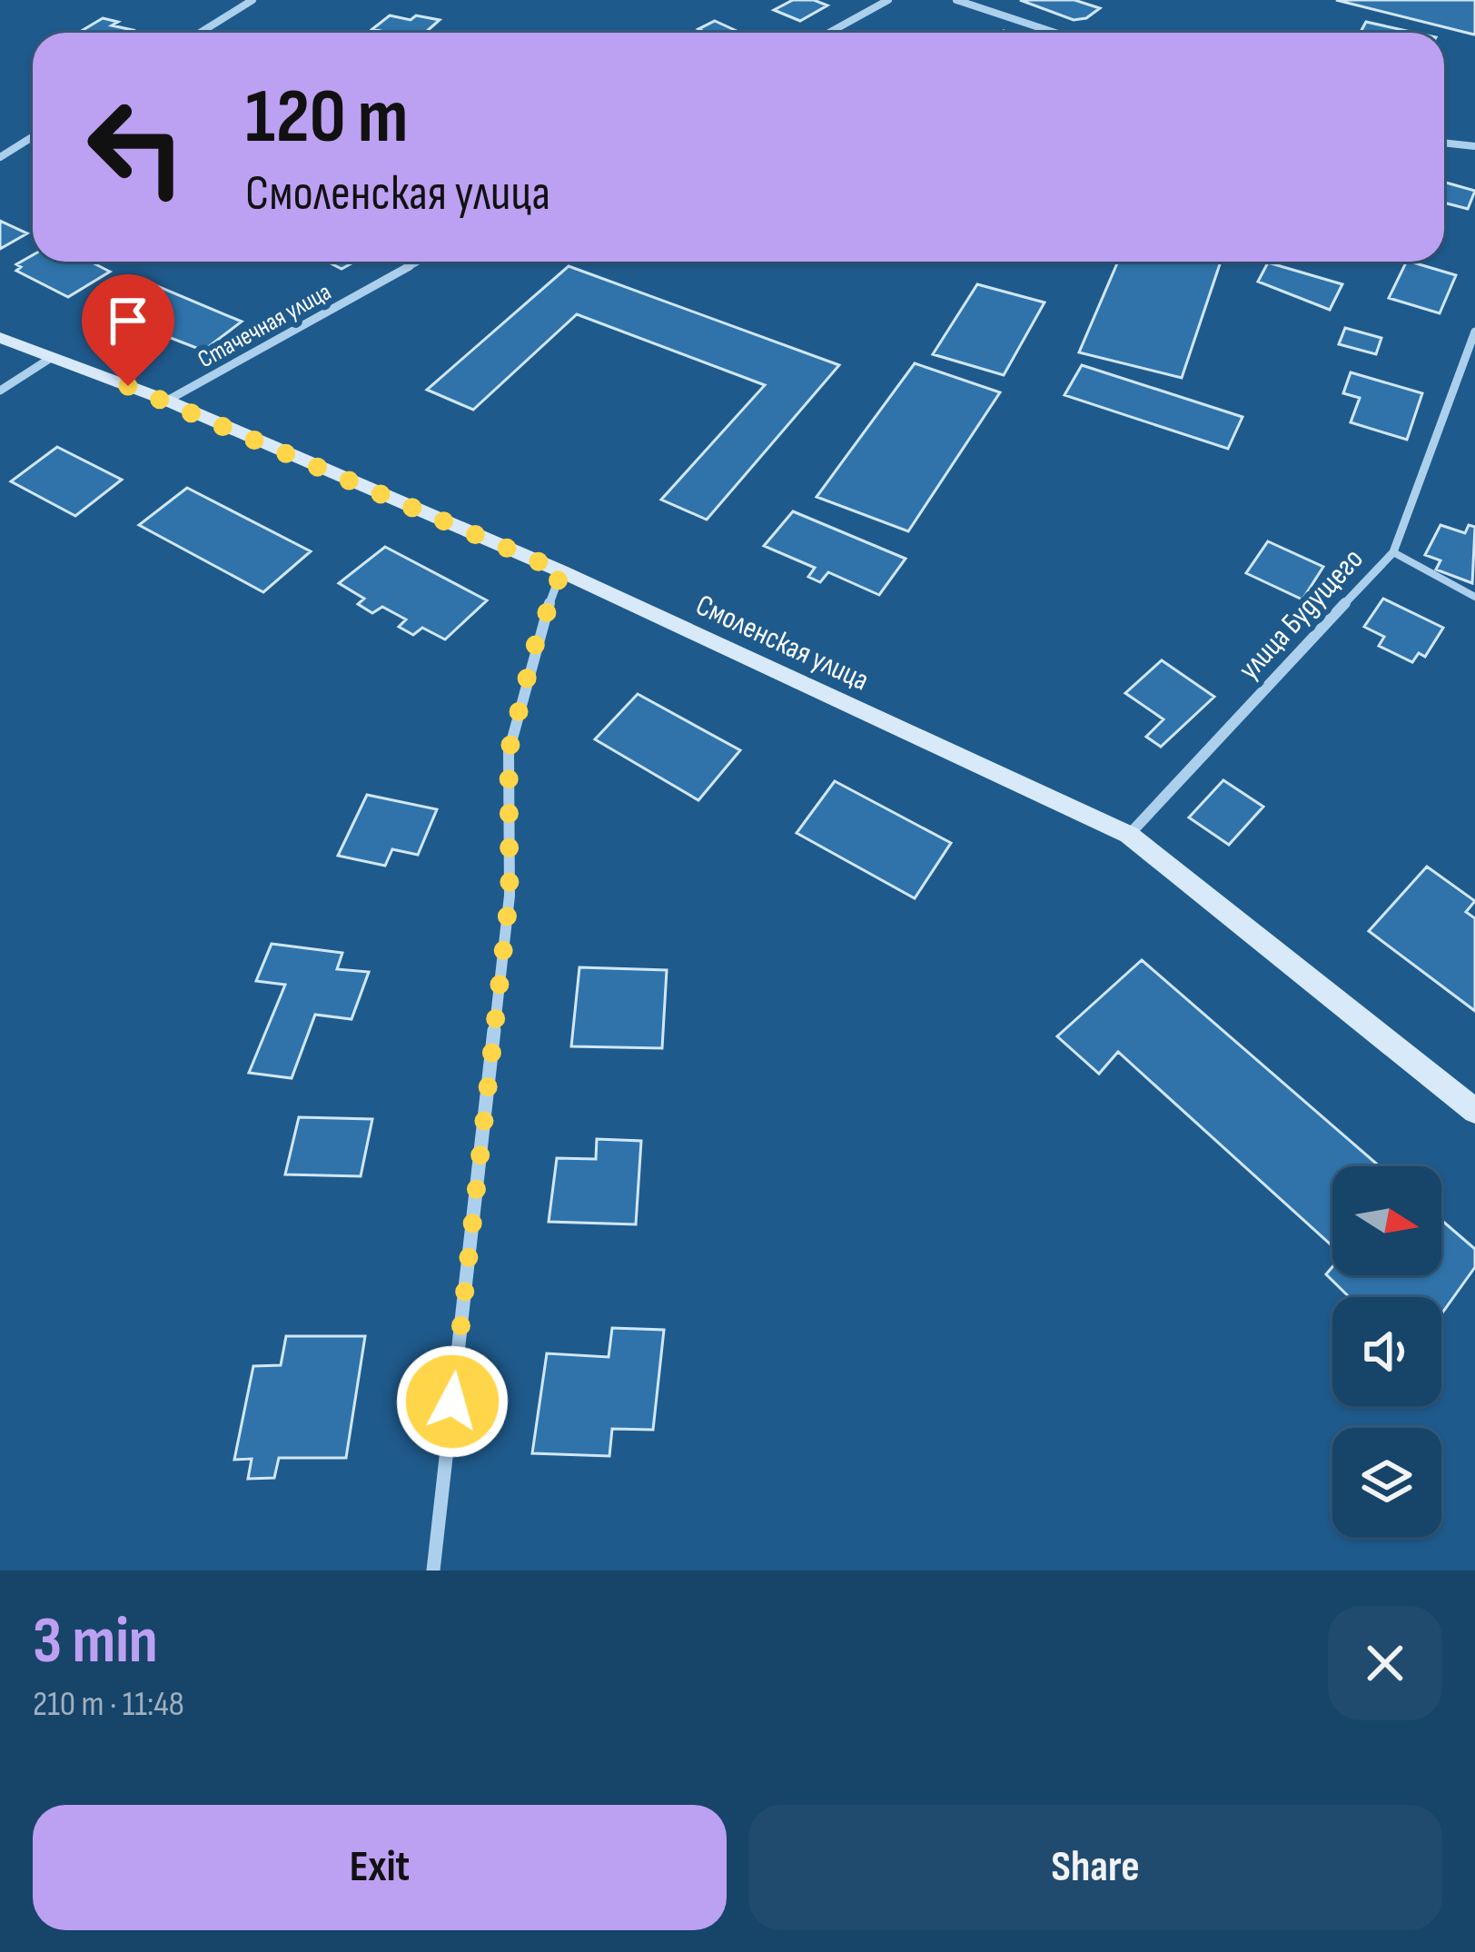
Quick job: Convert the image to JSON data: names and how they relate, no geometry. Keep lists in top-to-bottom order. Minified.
{"streets":{"main road":["Смоленская улица"],"street":["Стачечная улица","улица Будущего"]},"crossings":[["Стачечная улица","Смоленская улица"],["улица Будущего","Смоленская улица"]],"north":"right","page":{"turn":["120 m","Смоленская улица"],"heading":["3 min","210 m · 11:48"],"buttons":["Exit","Share"]}}
